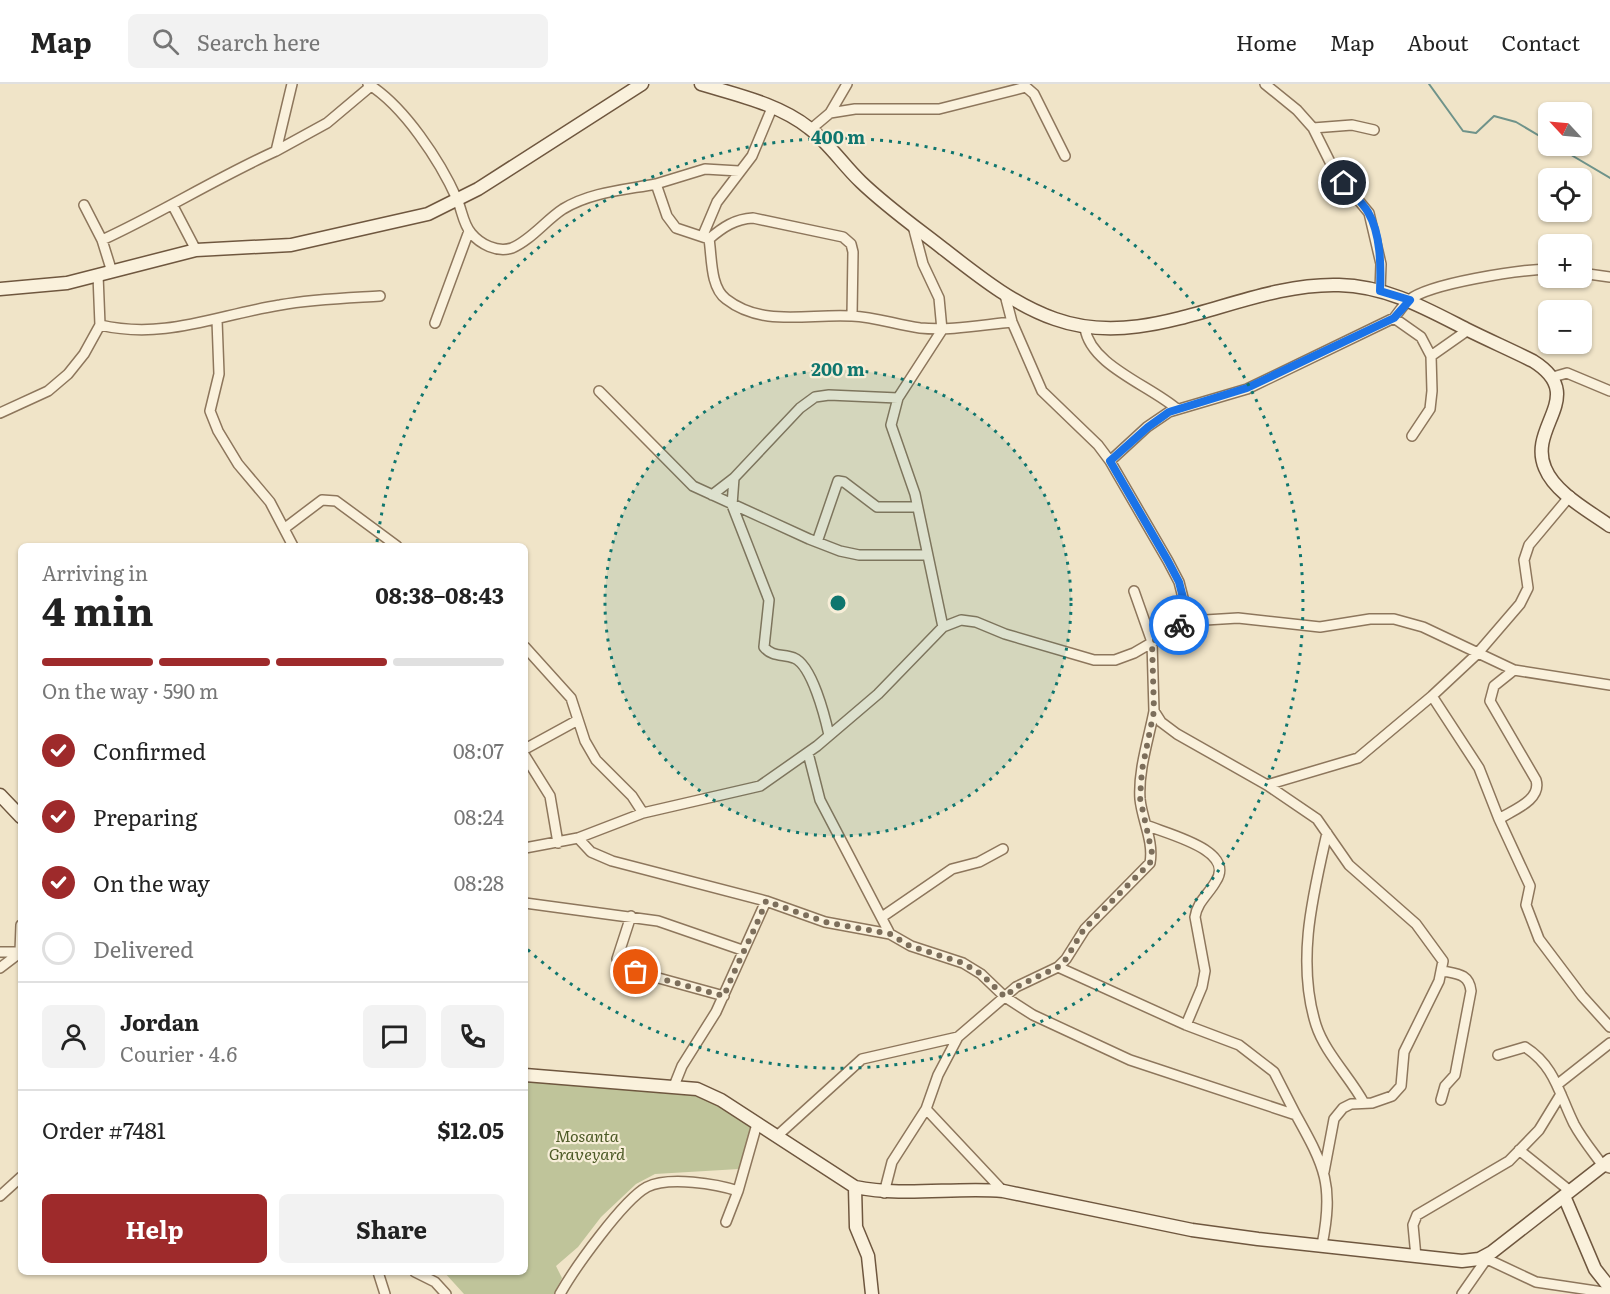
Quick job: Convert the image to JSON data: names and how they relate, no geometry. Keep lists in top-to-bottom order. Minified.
{"parks":["Mosanta Graveyard"],"north":"top left","page":{"header":"Map","search":"Search here","nav":["Home","Map","About","Contact"],"map_buttons":["+","−"],"heading":["4 min","Arriving in","08:38–08:43"],"panel":["Jordan","Courier · 4.6","Order #7481","$12.05"],"bar":"On the way · 590 m","list":[["Confirmed","08:07"],["Preparing","08:24"],["On the way","08:28"],"Delivered"],"buttons":["Help","Share"]},"rings":["400 m","200 m"]}
